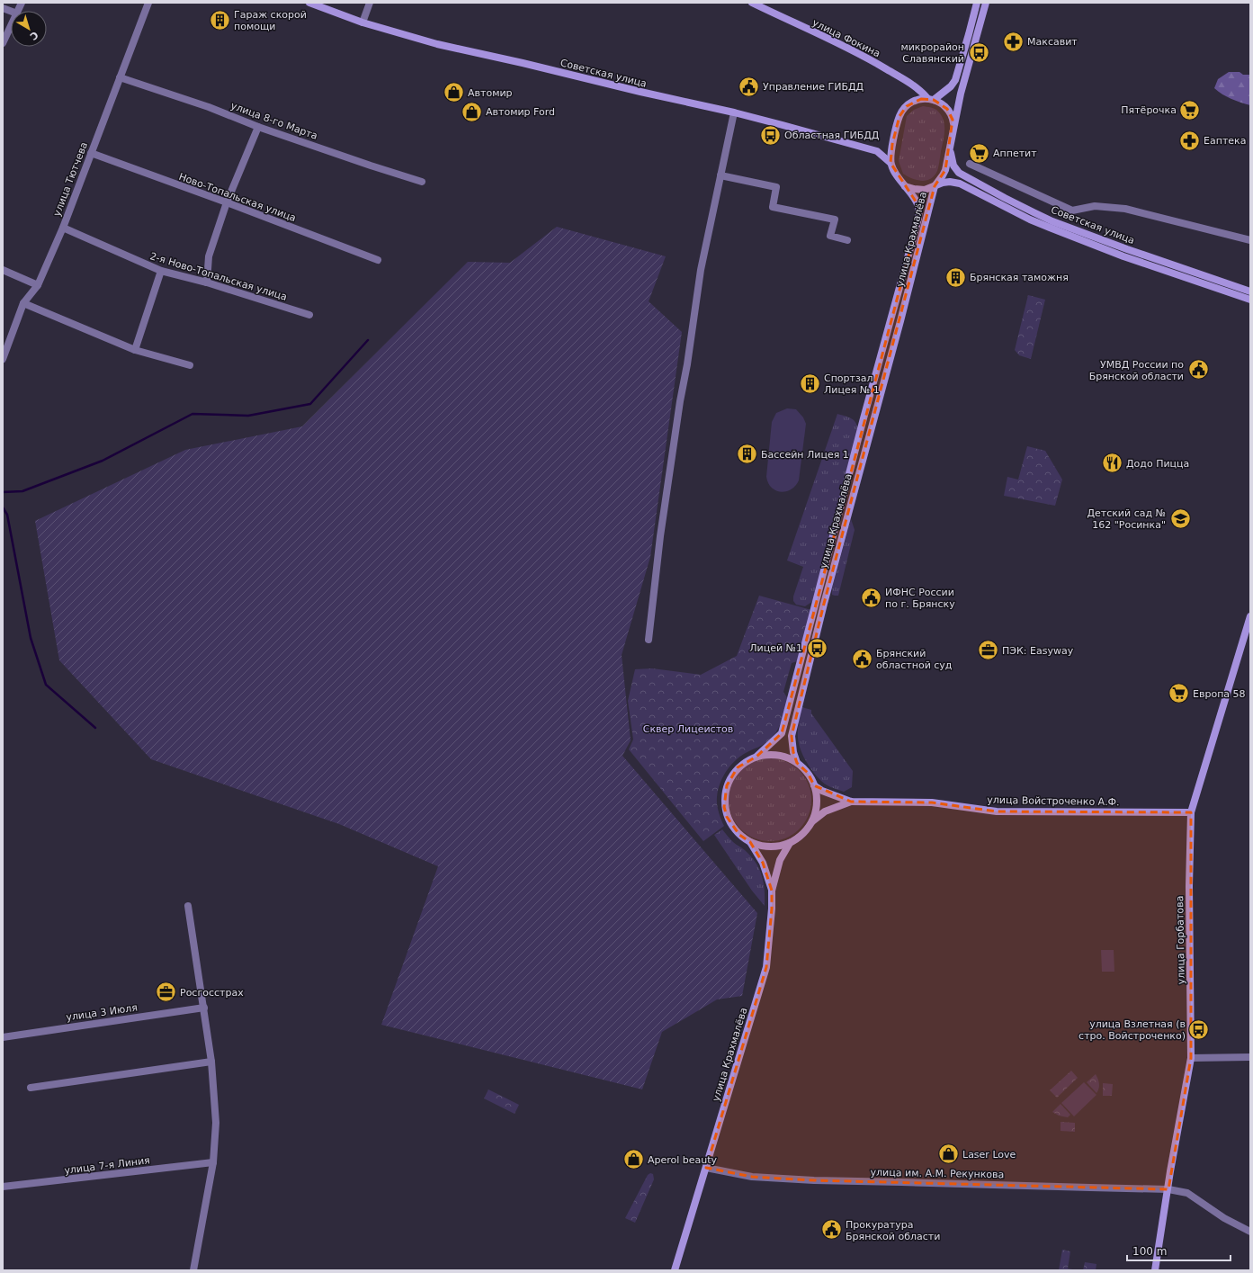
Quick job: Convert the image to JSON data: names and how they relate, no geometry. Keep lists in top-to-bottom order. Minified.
{"streets":{"main road":["улица Фокина","Советская улица","улица Крахмалёва","улица Войстроченко А.Ф.","улица Горбатова"],"street":["улица 8-го Марта","улица Тютчева","Ново-Топальская улица","2-я Ново-Топальская улица","улица 3 Июля","улица 7-я Линия","улица им. А.М. Рекункова"]},"crossings":[["улица Фокина","Советская улица"],["улица Фокина","улица Крахмалёва"],["Советская улица","улица Крахмалёва"],["улица 8-го Марта","улица Тютчева"],["улица Тютчева","Ново-Топальская улица"],["улица Тютчева","2-я Ново-Топальская улица"],["улица Крахмалёва","улица им. А.М. Рекункова"],["улица Войстроченко А.Ф.","улица Горбатова"],["улица Горбатова","улица им. А.М. Рекункова"]],"parks":["Сквер Лицеистов"],"places":{"building":["Гараж скорой помощи","Брянская таможня","Спортзал Лицея № 1","Бассейн Лицея 1"],"pharmacy":["Максавит","Еаптека"],"bus stop":["микрорайон Славянский","Областная ГИБДД","Лицей №1","улица Взлетная (в стро. Войстроченко)"],"public building":["Управление ГИБДД","УМВД России по Брянской области","ИФНС России по г. Брянску","Брянский областной суд","Прокуратура Брянской области"],"shop":["Автомир","Автомир Ford","Laser Love","Aperol beauty"],"supermarket":["Пятёрочка","Аппетит","Европа 58"],"restaurant":["Додо Пицца"],"school or university":["Детский сад № 162 \"Росинка\""],"office":["ПЭК: Easyway","Росгосстрах"]},"scale_bar":"100 m","north":"bottom right"}
